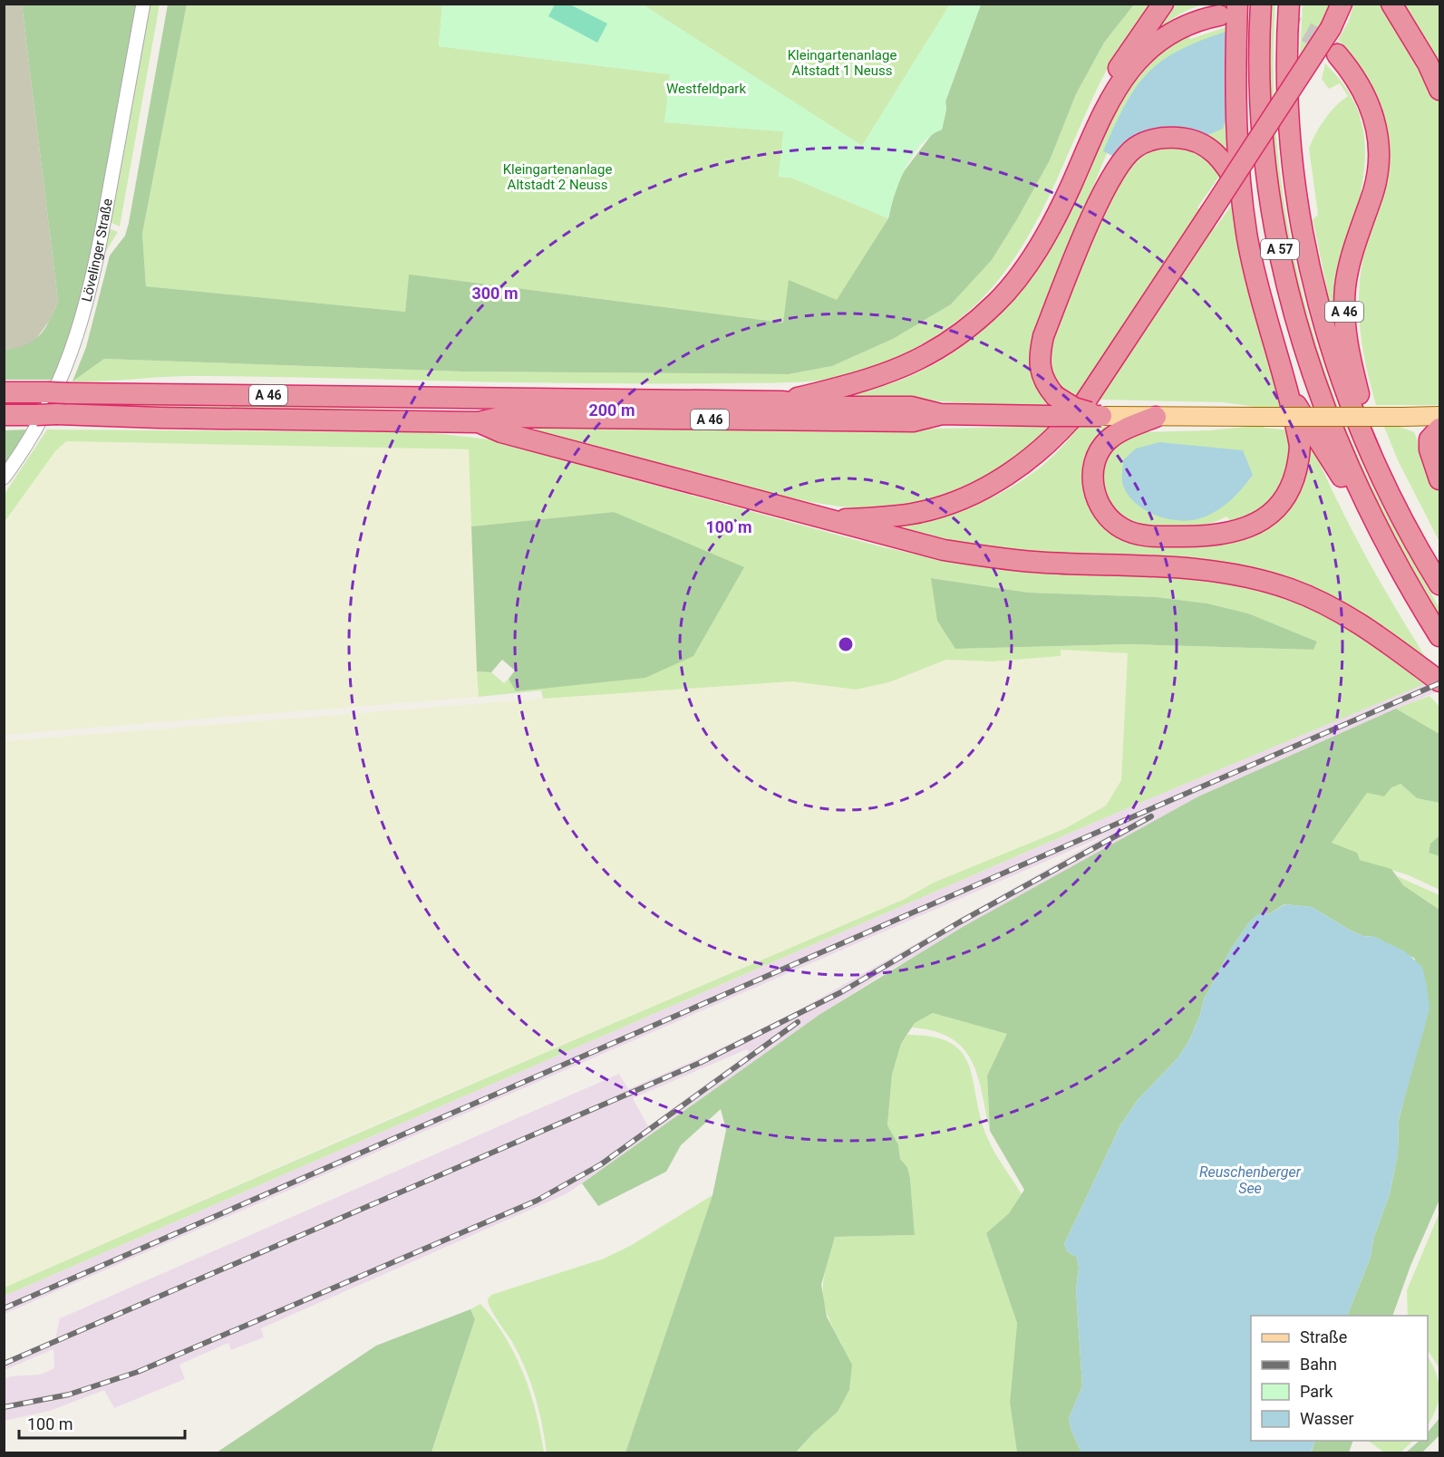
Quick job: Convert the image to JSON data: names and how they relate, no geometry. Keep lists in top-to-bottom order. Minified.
{"streets":{"highway":["A 57","A 46"],"street":["Lövelinger Straße"]},"water":["Reuschenberger See"],"parks":["Kleingartenanlage Altstadt 1 Neuss","Westfeldpark","Kleingartenanlage Altstadt 2 Neuss"],"legend":["Straße","Bahn","Park","Wasser"],"scale_bar":"100 m","rings":["300 m","200 m","100 m"]}
